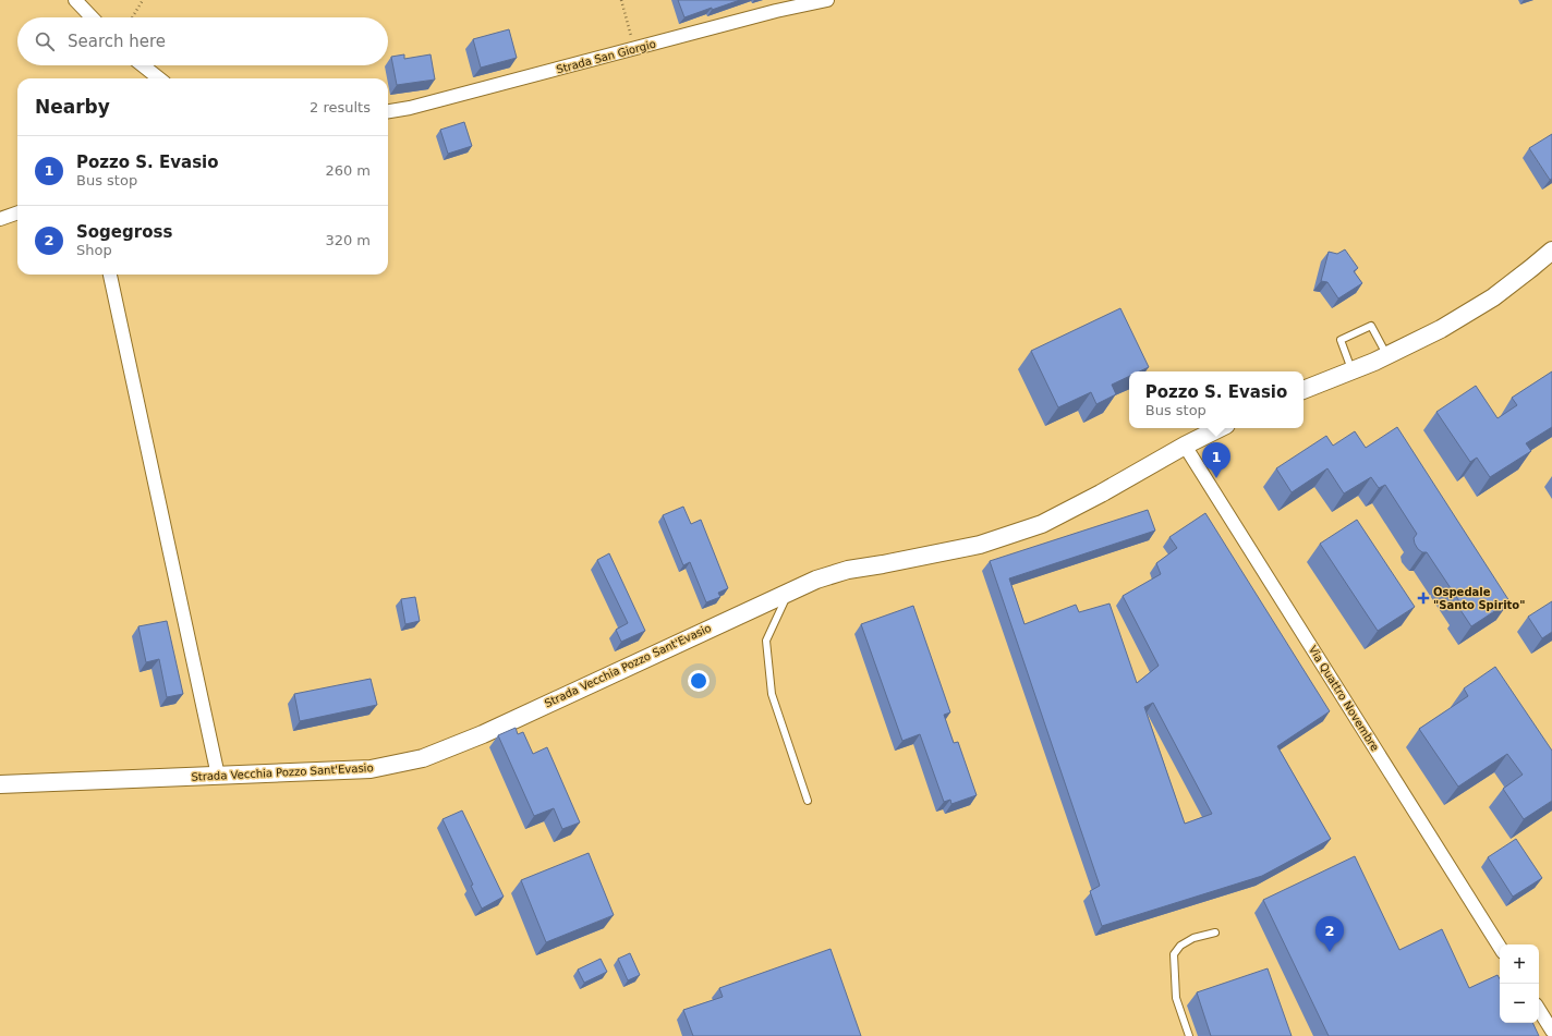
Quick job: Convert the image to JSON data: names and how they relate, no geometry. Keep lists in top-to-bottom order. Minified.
{"streets":{"street":["Strada San Giorgio","Strada Vecchia Pozzo Sant'Evasio","Via Quattro Novembre"]},"crossings":[["Strada Vecchia Pozzo Sant'Evasio","Via Quattro Novembre"]],"places":{"health":["Ospedale \"Santo Spirito\""]},"page":{"search":"Search here","heading":["Nearby","2 results"],"list":[{"mark":"1","name":"Pozzo S. Evasio","note":"Bus stop","value":"260 m"},{"mark":"2","name":"Sogegross","note":"Shop","value":"320 m"}],"popup":["Pozzo S. Evasio","Bus stop"],"pins":["1","2"],"map_buttons":["+","−"]}}
